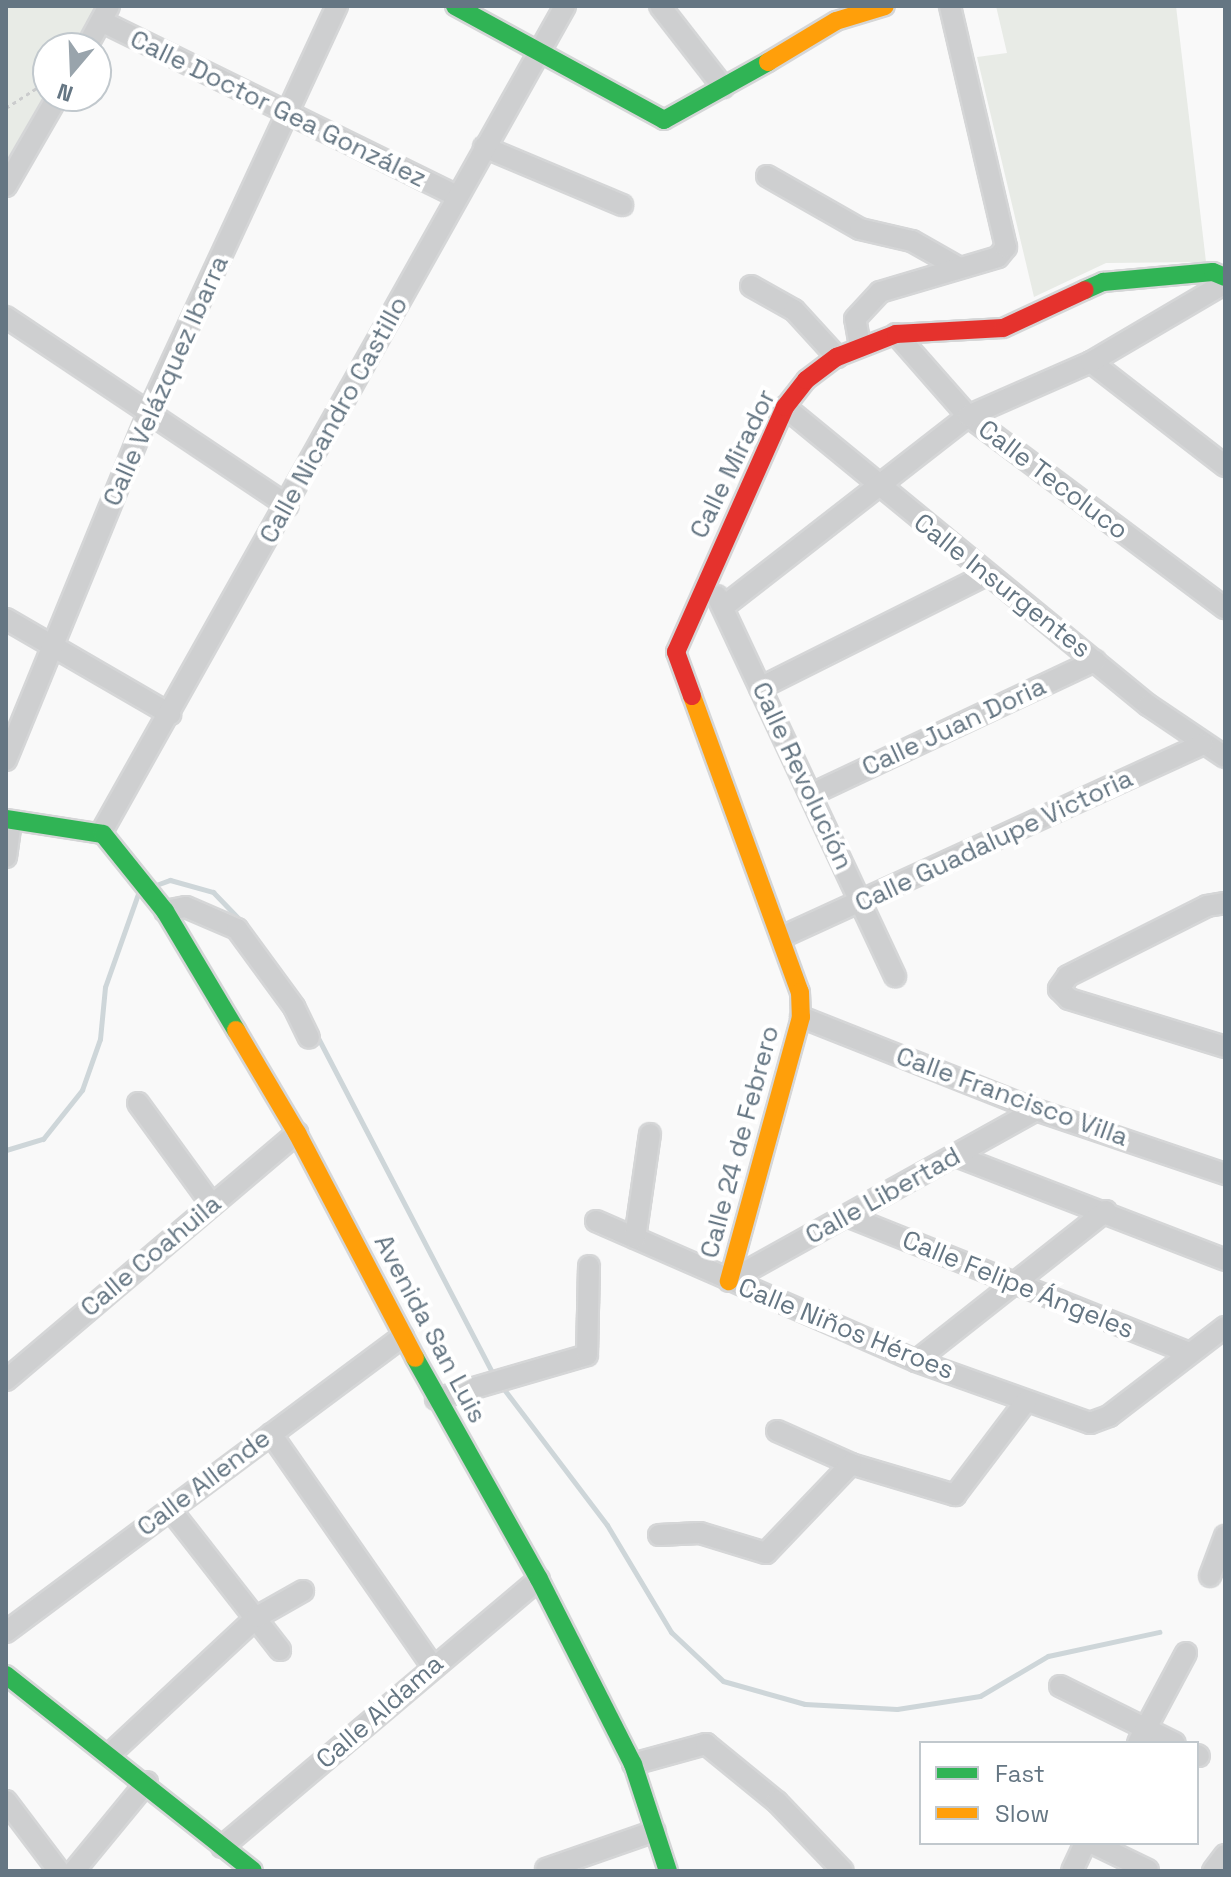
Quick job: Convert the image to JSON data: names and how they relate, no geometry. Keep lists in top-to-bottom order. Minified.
{"streets":{"street":["Calle Doctor Gea González","Calle Velázquez Ibarra","Calle Nicandro Castillo","Calle Mirador","Calle Tecoluco","Calle Insurgentes","Calle Juan Doria","Calle Revolución","Calle Guadalupe Victoria","Calle Francisco Villa","Calle 24 de Febrero","Calle Libertad","Calle Coahuila","Calle Felipe Ángeles","Avenida San Luis","Calle Niños Héroes","Calle Allende","Calle Aldama"]},"crossings":[["Calle Doctor Gea González","Calle Velázquez Ibarra"],["Calle Doctor Gea González","Calle Nicandro Castillo"],["Calle Nicandro Castillo","Avenida San Luis"],["Calle Mirador","Calle Tecoluco"],["Calle Mirador","Calle Insurgentes"],["Calle Mirador","Calle Revolución"],["Calle Mirador","Calle Guadalupe Victoria"],["Calle Insurgentes","Calle Juan Doria"],["Calle Insurgentes","Calle Guadalupe Victoria"],["Calle Juan Doria","Calle Revolución"],["Calle Revolución","Calle Guadalupe Victoria"],["Calle Francisco Villa","Calle 24 de Febrero"],["Calle Francisco Villa","Calle Libertad"],["Calle 24 de Febrero","Calle Libertad"],["Calle 24 de Febrero","Calle Niños Héroes"],["Calle Libertad","Calle Felipe Ángeles"],["Calle Libertad","Calle Niños Héroes"],["Calle Coahuila","Avenida San Luis"],["Calle Felipe Ángeles","Calle Niños Héroes"],["Avenida San Luis","Calle Allende"],["Avenida San Luis","Calle Aldama"]],"legend":["Fast","Slow"],"north":"bottom"}
